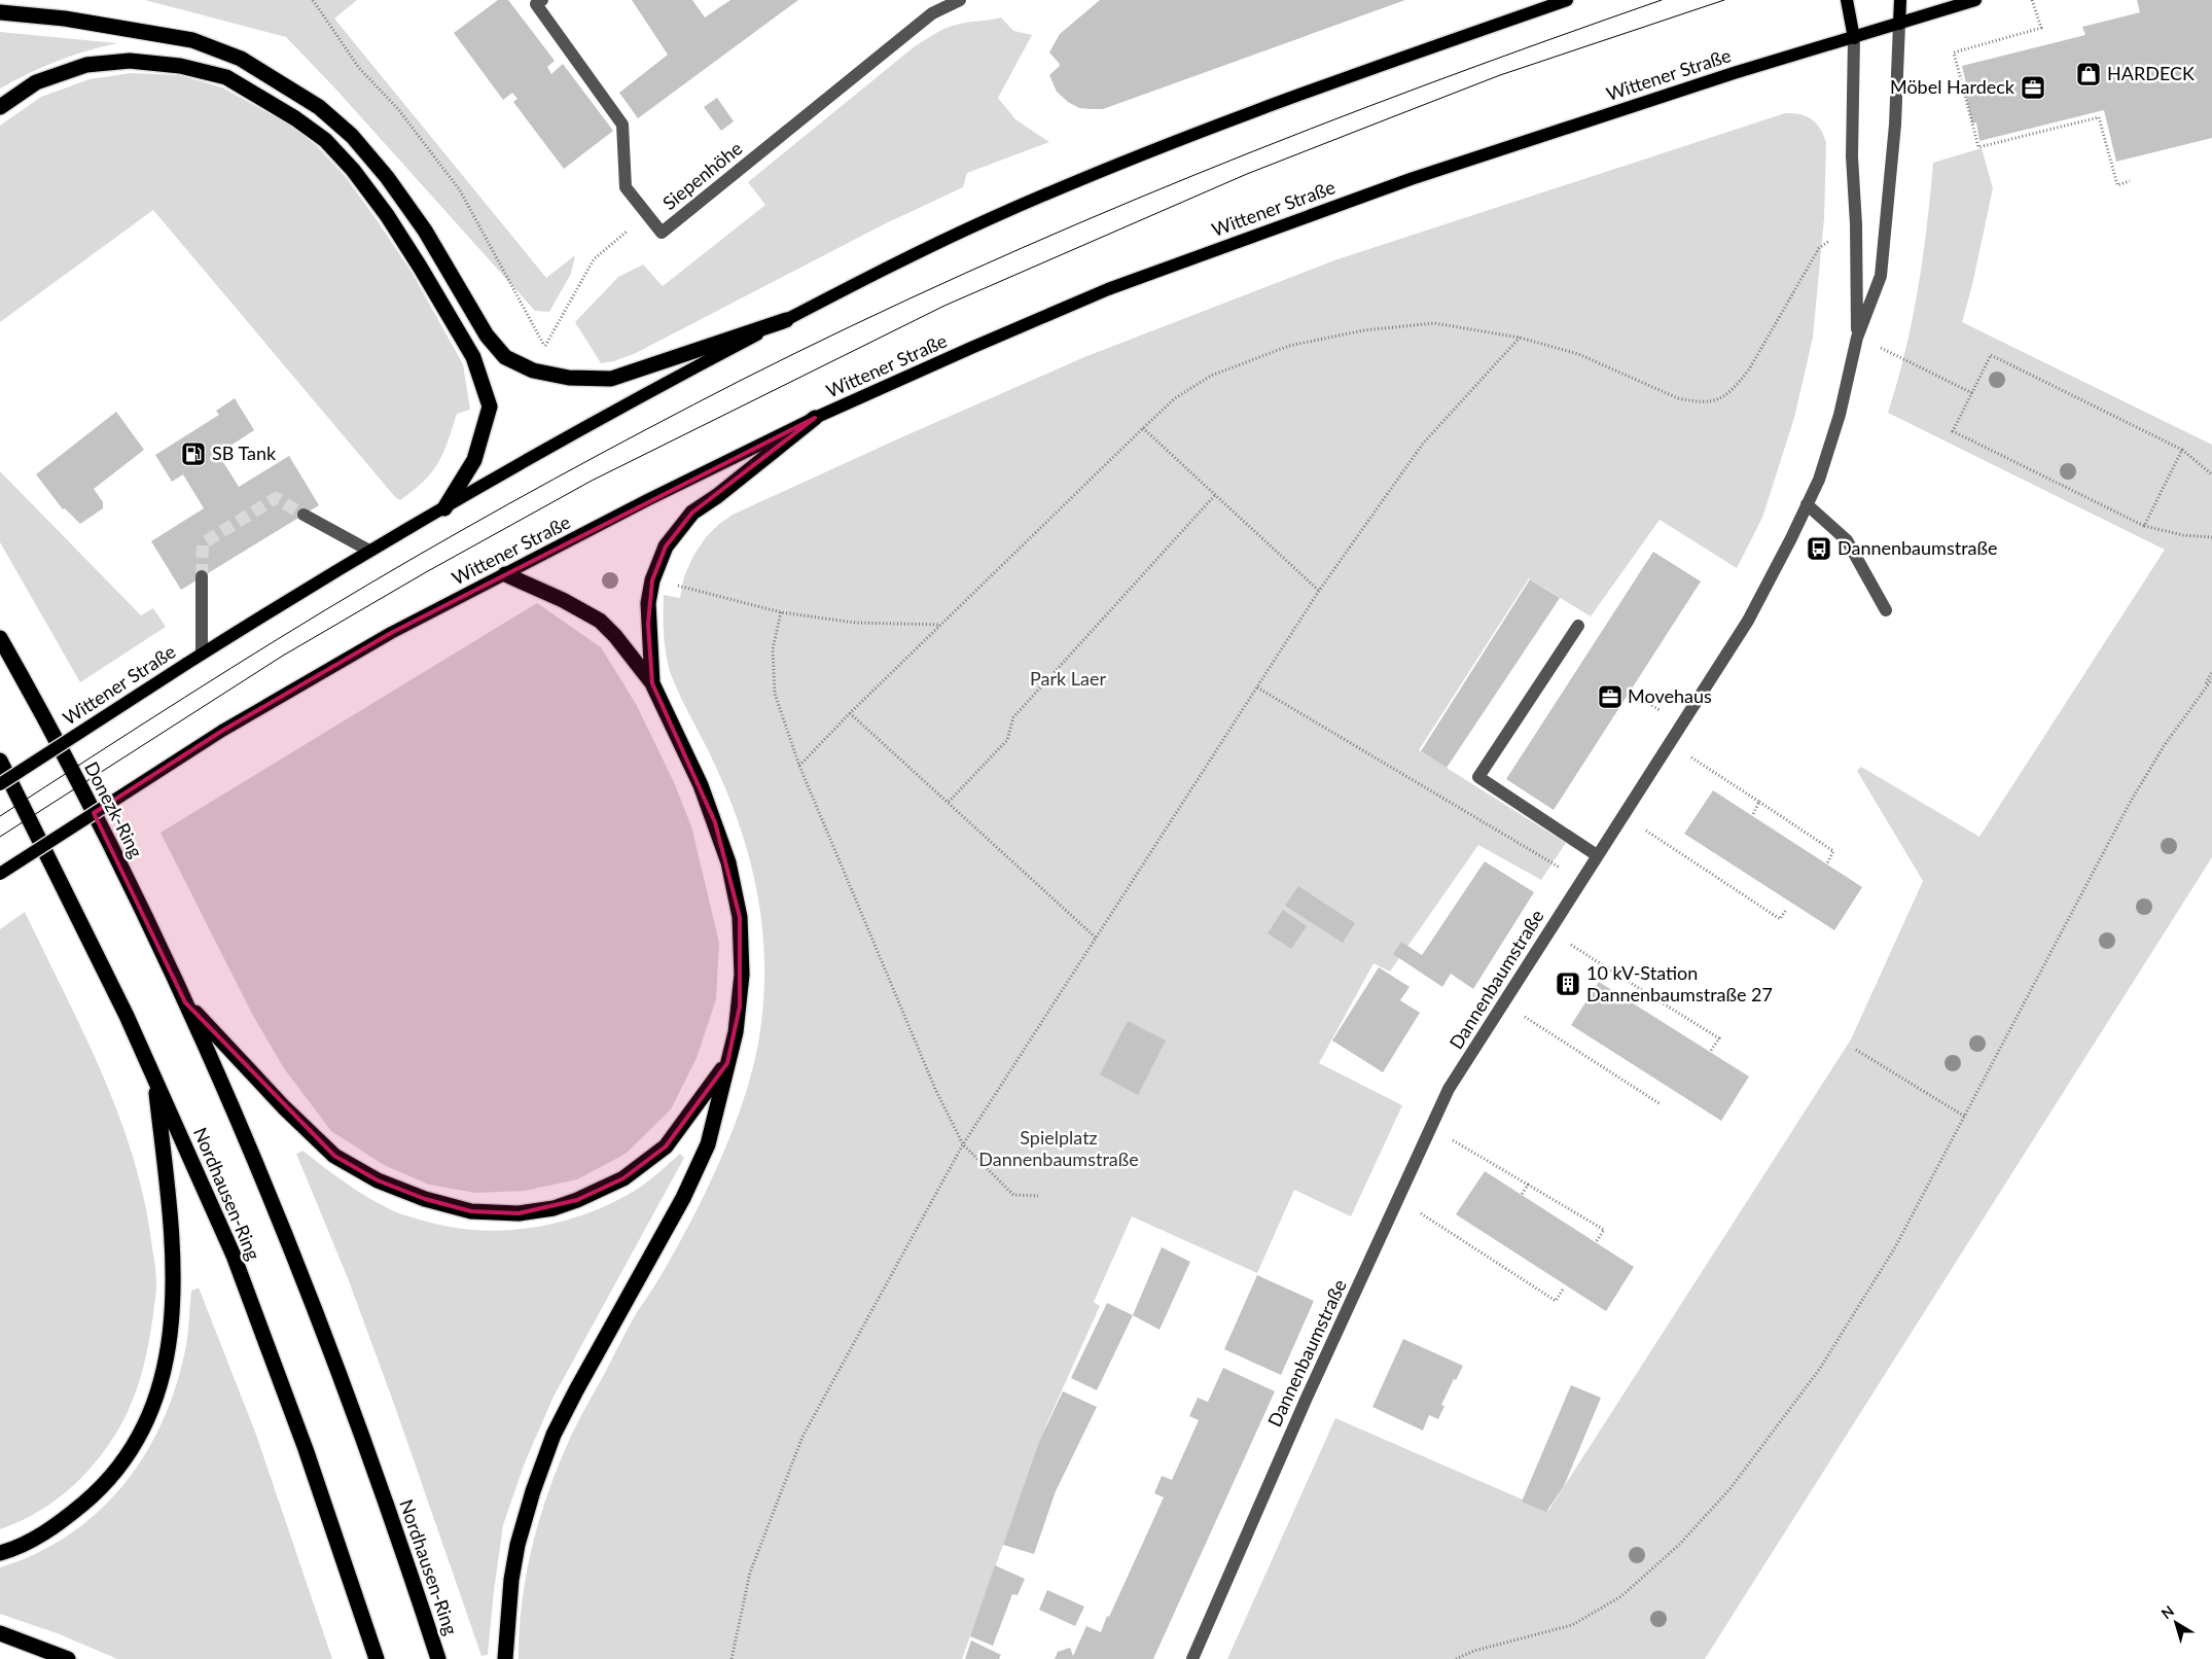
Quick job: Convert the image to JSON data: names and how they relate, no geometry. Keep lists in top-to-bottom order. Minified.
{"streets":{"highway":["Donezk-Ring","Nordhausen-Ring"],"main road":["Wittener Straße"],"street":["Siepenhöhe","Dannenbaumstraße"]},"crossings":[["Wittener Straße","Dannenbaumstraße"],["Donezk-Ring","Nordhausen-Ring"]],"parks":["Park Laer","Spielplatz Dannenbaumstraße"],"places":{"shop":["HARDECK"],"office":["Möbel Hardeck","Movehaus"],"fuel station":["SB Tank"],"bus stop":["Dannenbaumstraße"],"building":["10 kV-Station Dannenbaumstraße 27"]},"north":"top left"}
